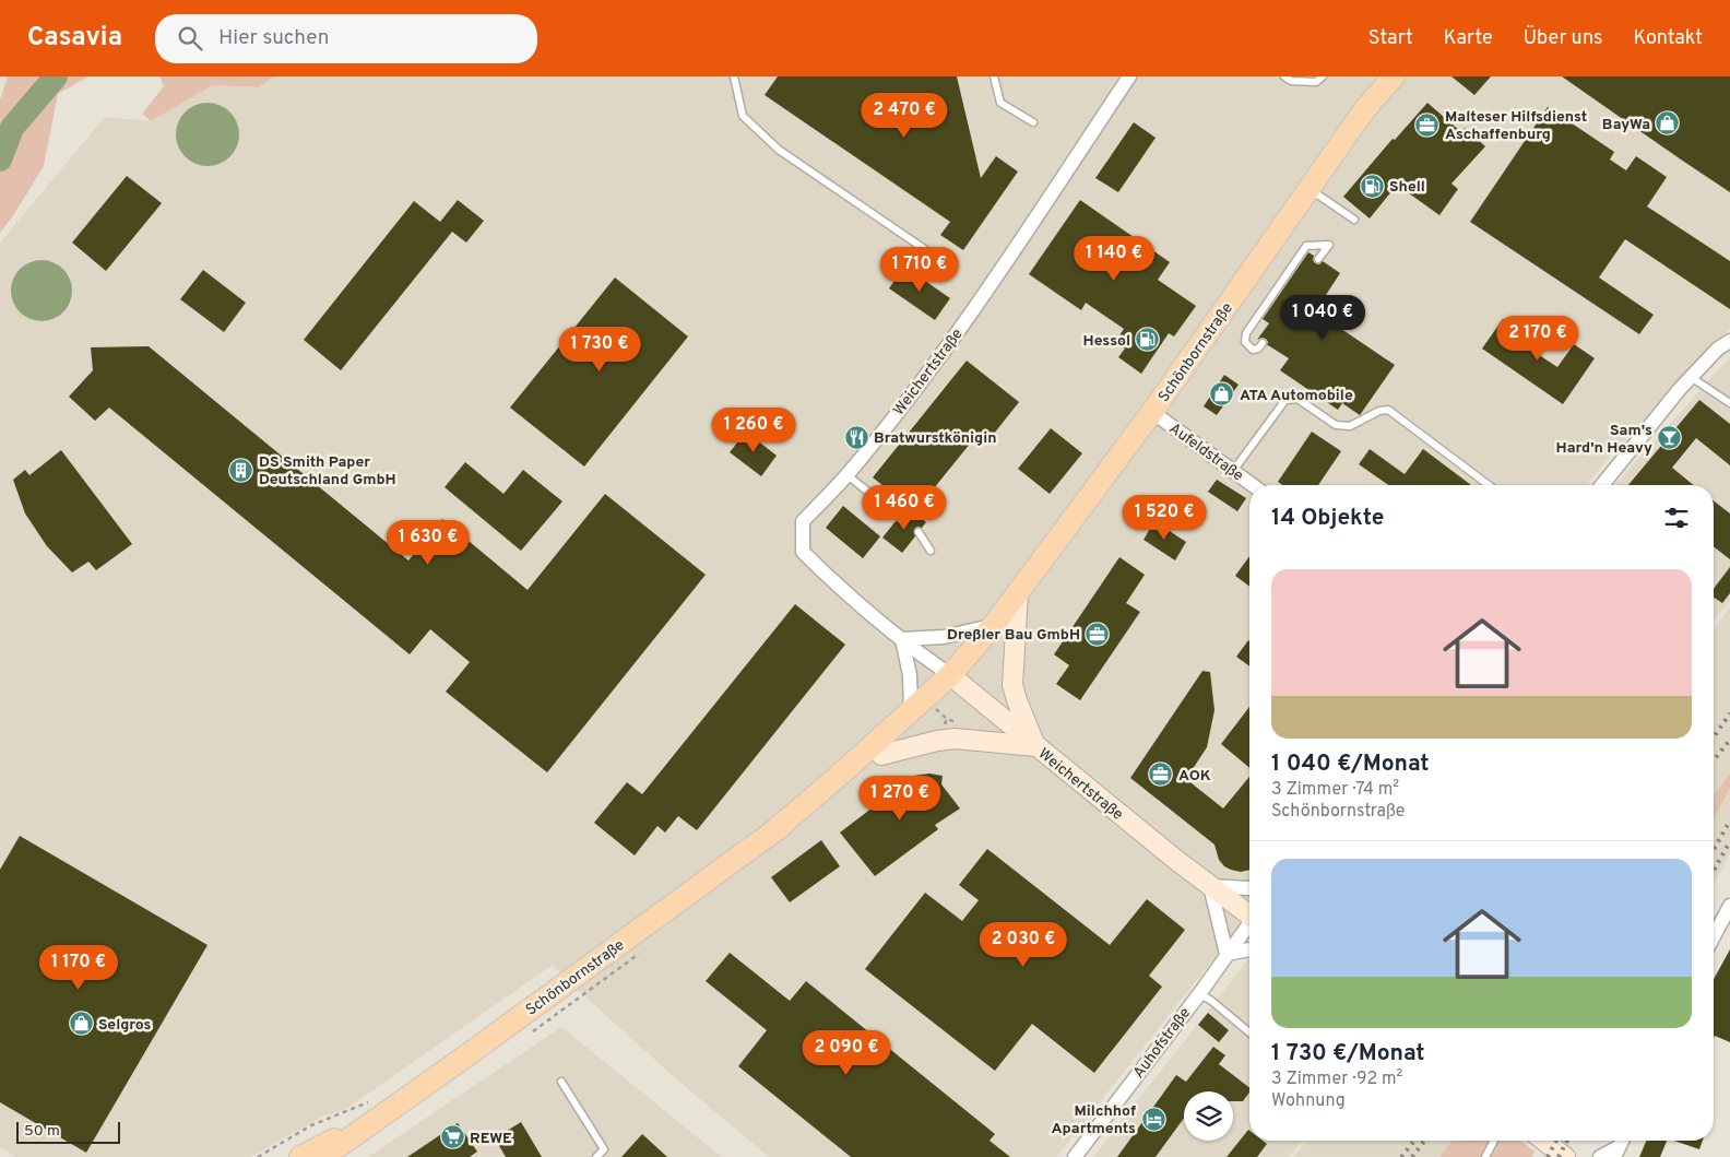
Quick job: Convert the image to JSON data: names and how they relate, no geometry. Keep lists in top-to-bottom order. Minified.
{"streets":{"main road":["Schönbornstraße","Weichertstraße"],"street":["Aufeldstraße","Auhofstraße"]},"crossings":[["Schönbornstraße","Weichertstraße"],["Schönbornstraße","Aufeldstraße"]],"places":{"shop":["BayWa","ATA Automobile","Selgros"],"office":["Malteser Hilfsdienst Aschaffenburg","Dreßler Bau GmbH","AOK"],"fuel station":["Shell","Hessol"],"restaurant":["Bratwurstkönigin"],"bar":["Sam's Hard'n Heavy"],"building":["DS Smith Paper Deutschland GmbH"],"hotel":["Milchhof Apartments"],"supermarket":["REWE"]},"scale_bar":"50 m","page":{"header":"Casavia","search":"Hier suchen","nav":["Start","Karte","Über uns","Kontakt"],"price":["2 470 €","1 140 €","1 710 €","1 040 €","2 170 €","1 730 €","1 260 €","1 460 €","1 520 €","1 630 €","1 270 €","2 030 €","1 170 €","2 090 €"],"heading":"14 Objekte","list":[{"name":"1 040 €/Monat","note":"3 Zimmer · 74 m² · Schönbornstraße"},{"name":"1 730 €/Monat","note":"3 Zimmer · 92 m² · Wohnung"}],"scale":"50 m"}}
